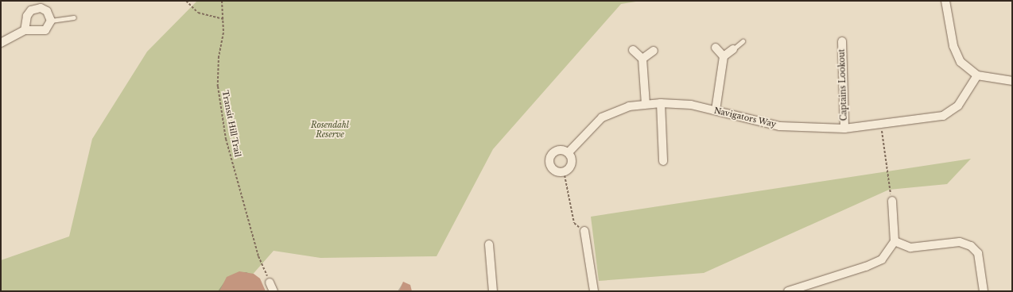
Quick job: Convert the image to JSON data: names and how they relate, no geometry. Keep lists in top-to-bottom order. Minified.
{"streets":{"street":["Captains Lookout","Navigators Way"],"path":["Transit Hill Trail"]},"crossings":[["Captains Lookout","Navigators Way"]],"parks":["Rosendahl Reserve"]}
